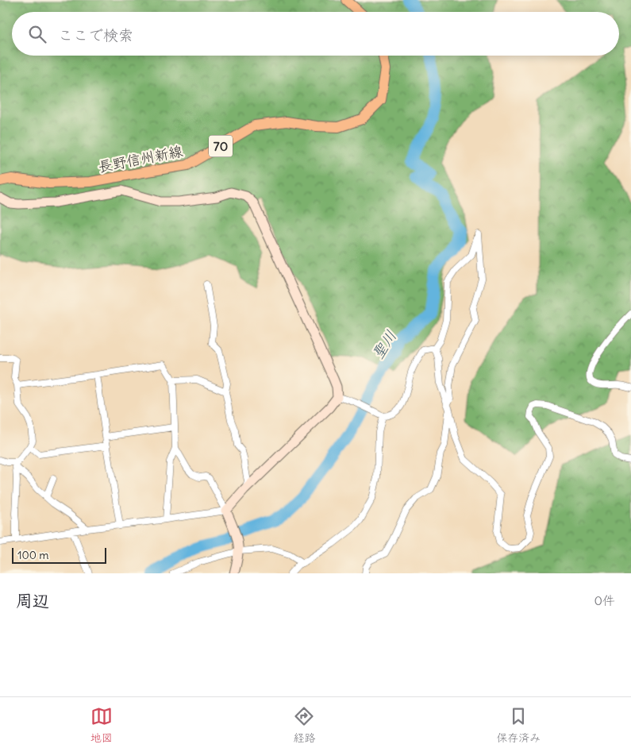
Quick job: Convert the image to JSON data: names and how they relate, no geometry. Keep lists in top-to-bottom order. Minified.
{"streets":{"main road":["70","長野信州新線"]},"water":["聖川"],"scale_bar":"100 m","page":{"search":"ここで検索","scale":"100 m","heading":["周辺","0件"],"nav":["地図","経路","保存済み"]}}
